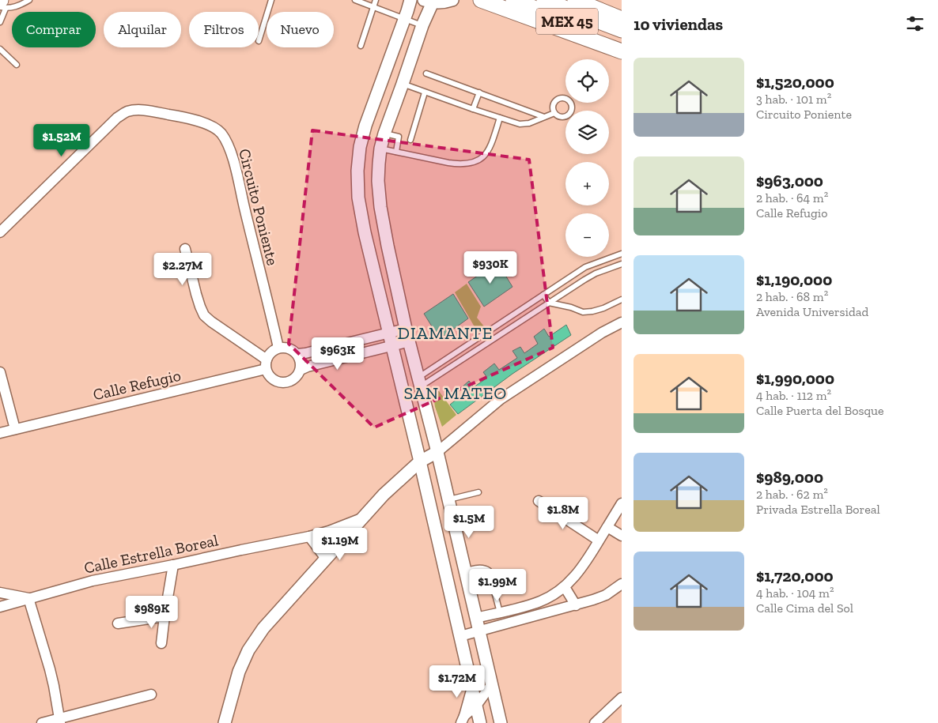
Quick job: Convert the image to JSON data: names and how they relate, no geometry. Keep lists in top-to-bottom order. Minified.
{"streets":{"main road":["MEX 45"],"street":["Circuito Poniente","Calle Refugio","Calle Estrella Boreal"]},"crossings":[["Circuito Poniente","Calle Refugio"]],"districts":["DIAMANTE","SAN MATEO"],"page":{"heading":"10 viviendas","chip":["Comprar","Alquilar","Filtros","Nuevo"],"list":[{"name":"$1,520,000","note":"3 hab. · 101 m² · Circuito Poniente"},{"name":"$963,000","note":"2 hab. · 64 m² · Calle Refugio"},{"name":"$1,190,000","note":"2 hab. · 68 m² · Avenida Universidad"},{"name":"$1,990,000","note":"4 hab. · 112 m² · Calle Puerta del Bosque"},{"name":"$989,000","note":"2 hab. · 62 m² · Privada Estrella Boreal"},{"name":"$1,720,000","note":"4 hab. · 104 m² · Calle Cima del Sol"}],"map_buttons":["+","−"],"price":["$1.52M","$930K","$2.27M","$963K","$1.8M","$1.5M","$1.19M","$1.99M","$989K","$1.72M"]}}
